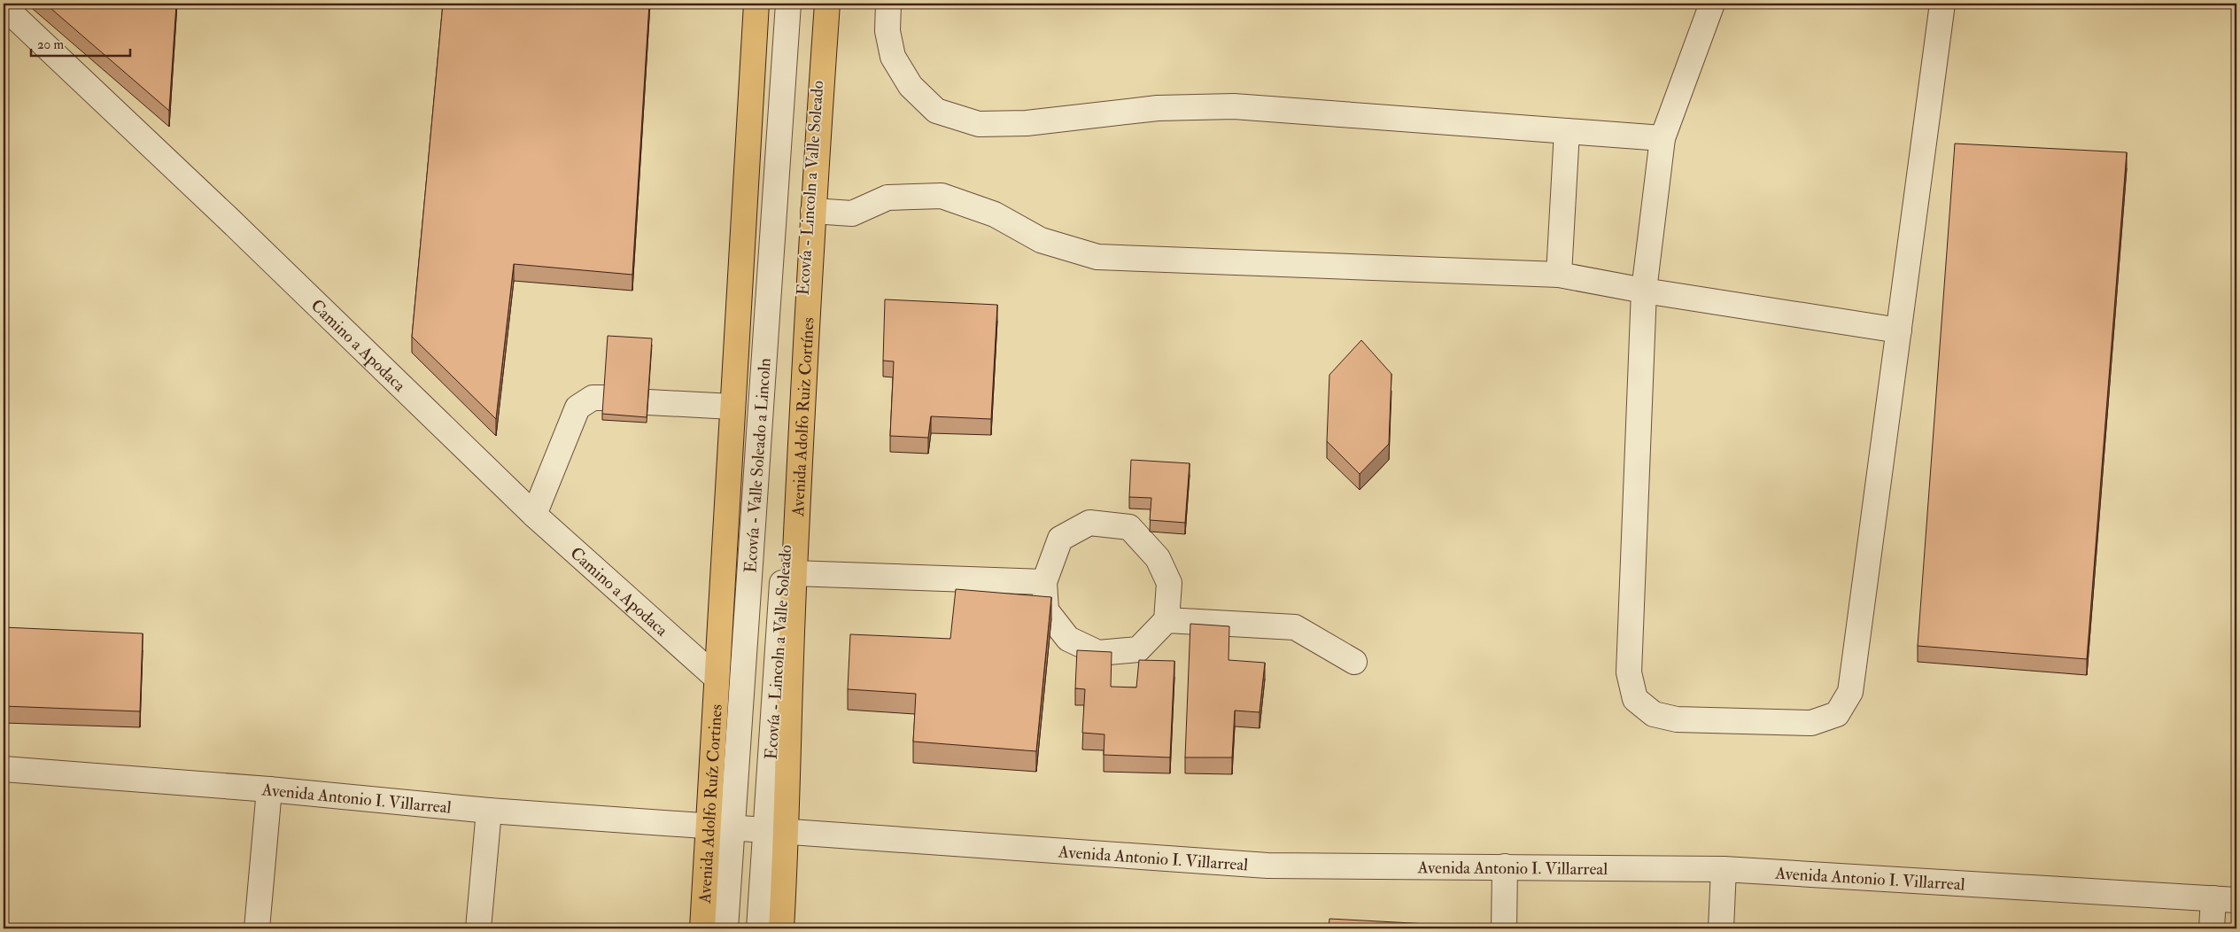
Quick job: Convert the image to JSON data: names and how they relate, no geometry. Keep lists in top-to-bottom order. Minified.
{"streets":{"main road":["Avenida Adolfo Ruiz Cortínes","Avenida Adolfo Ruíz Cortines"],"street":["Ecovía - Lincoln a Valle Soleado","Camino a Apodaca","Ecovía - Valle Soleado a Lincoln","Avenida Antonio I. Villarreal"]},"crossings":[["Ecovía - Lincoln a Valle Soleado","Avenida Adolfo Ruiz Cortínes"],["Ecovía - Lincoln a Valle Soleado","Avenida Antonio I. Villarreal"],["Camino a Apodaca","Avenida Adolfo Ruíz Cortines"],["Avenida Adolfo Ruiz Cortínes","Avenida Antonio I. Villarreal"],["Ecovía - Valle Soleado a Lincoln","Avenida Antonio I. Villarreal"],["Ecovía - Valle Soleado a Lincoln","Avenida Adolfo Ruíz Cortines"],["Avenida Antonio I. Villarreal","Avenida Adolfo Ruíz Cortines"]],"scale_bar":"20 m"}
